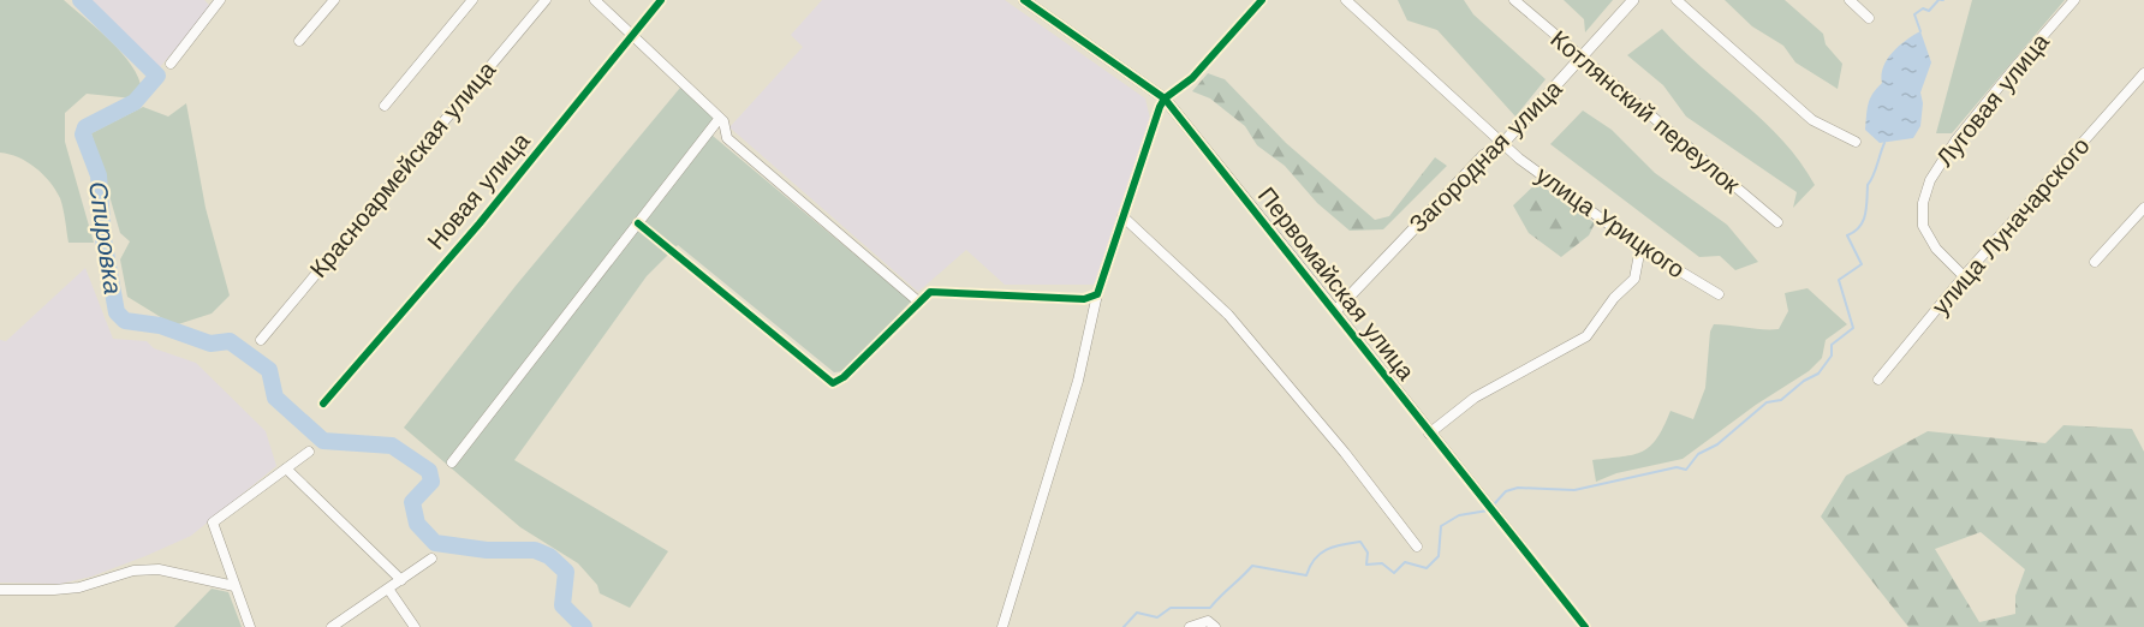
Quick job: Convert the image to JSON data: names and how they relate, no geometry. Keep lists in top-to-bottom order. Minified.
{"streets":{"street":["Луговая улица","Котлянский переулок","Загородная улица","Красноармейская улица","Новая улица","улица Урицкого","улица Луначарского","Первомайская улица"]},"crossings":[["Луговая улица","улица Луначарского"],["Котлянский переулок","Загородная улица"],["Загородная улица","улица Урицкого"],["Загородная улица","Первомайская улица"]],"water":["Спировка"]}
